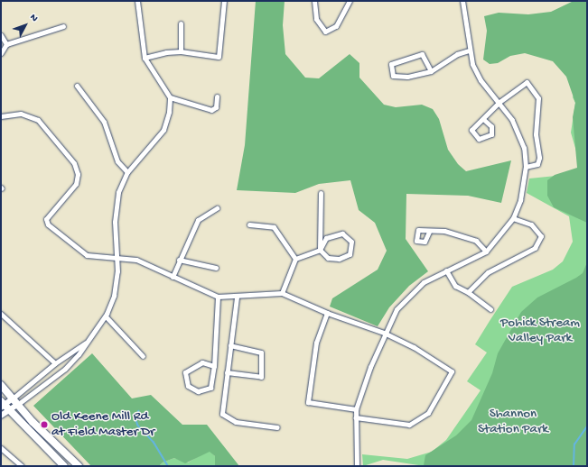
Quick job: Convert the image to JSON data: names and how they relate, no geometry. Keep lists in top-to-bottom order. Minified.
{"parks":["Pohick Stream Valley Park","Shannon Station Park"],"places":["Old Keene Mill Rd at Field Master Dr"],"north":"top right"}
